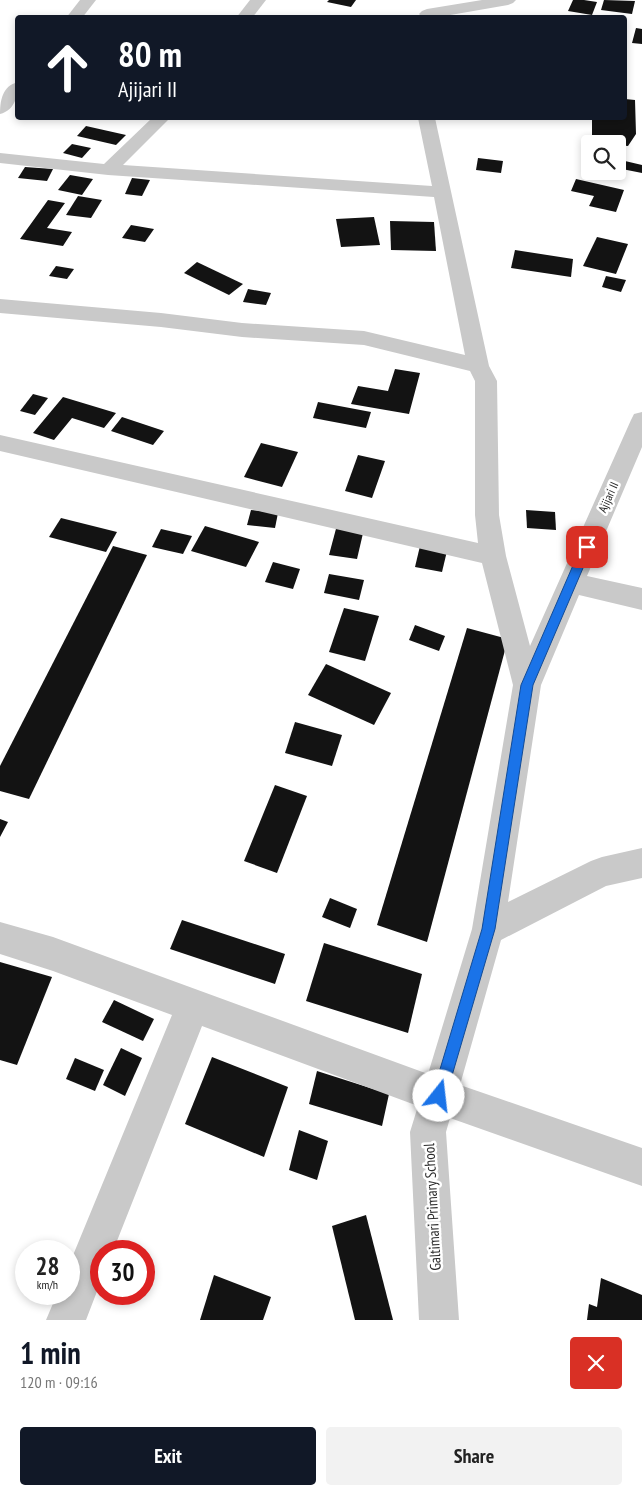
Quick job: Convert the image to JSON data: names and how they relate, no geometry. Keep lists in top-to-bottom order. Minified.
{"streets":{"street":["Ajijari II","Galtimari Primary School"]},"crossings":[["Ajijari II","Galtimari Primary School"]],"page":{"turn":["80 m","Ajijari II"],"speed":"28 km/h","limit":"30","heading":["1 min","120 m · 09:16"],"buttons":["Exit","Share"]}}
